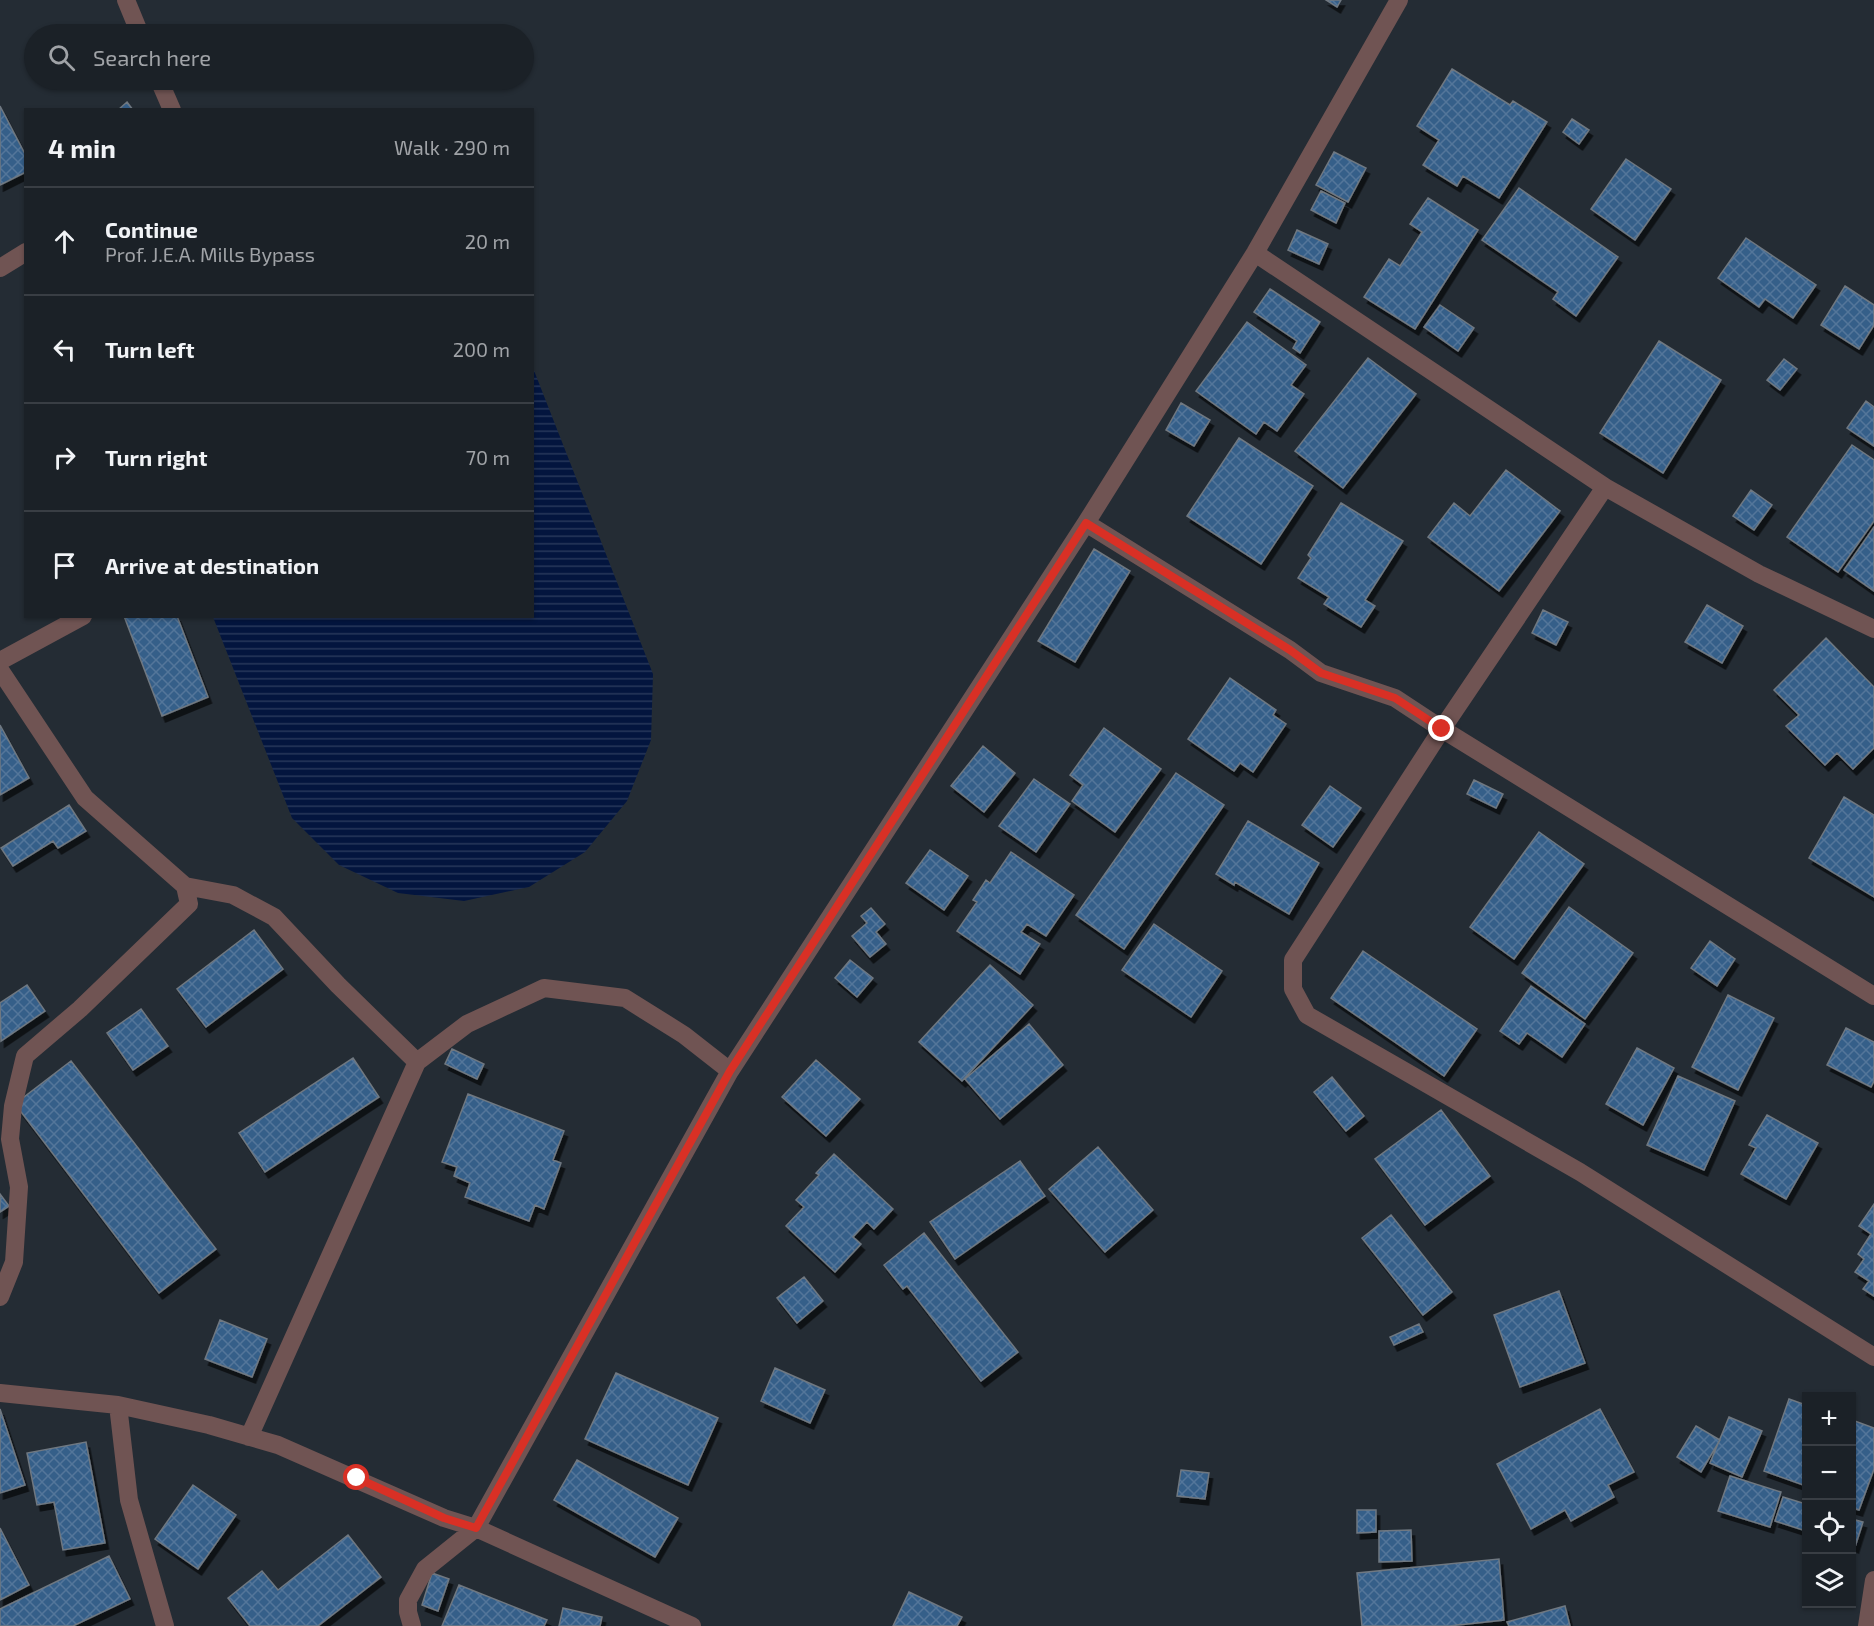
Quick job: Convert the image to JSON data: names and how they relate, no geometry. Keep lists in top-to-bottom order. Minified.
{"page":{"search":"Search here","heading":["4 min","Walk · 290 m"],"list":[["Continue","Prof. J.E.A. Mills Bypass","20 m"],["Turn left","200 m"],["Turn right","70 m"],"Arrive at destination"],"map_buttons":["+","−"]}}
